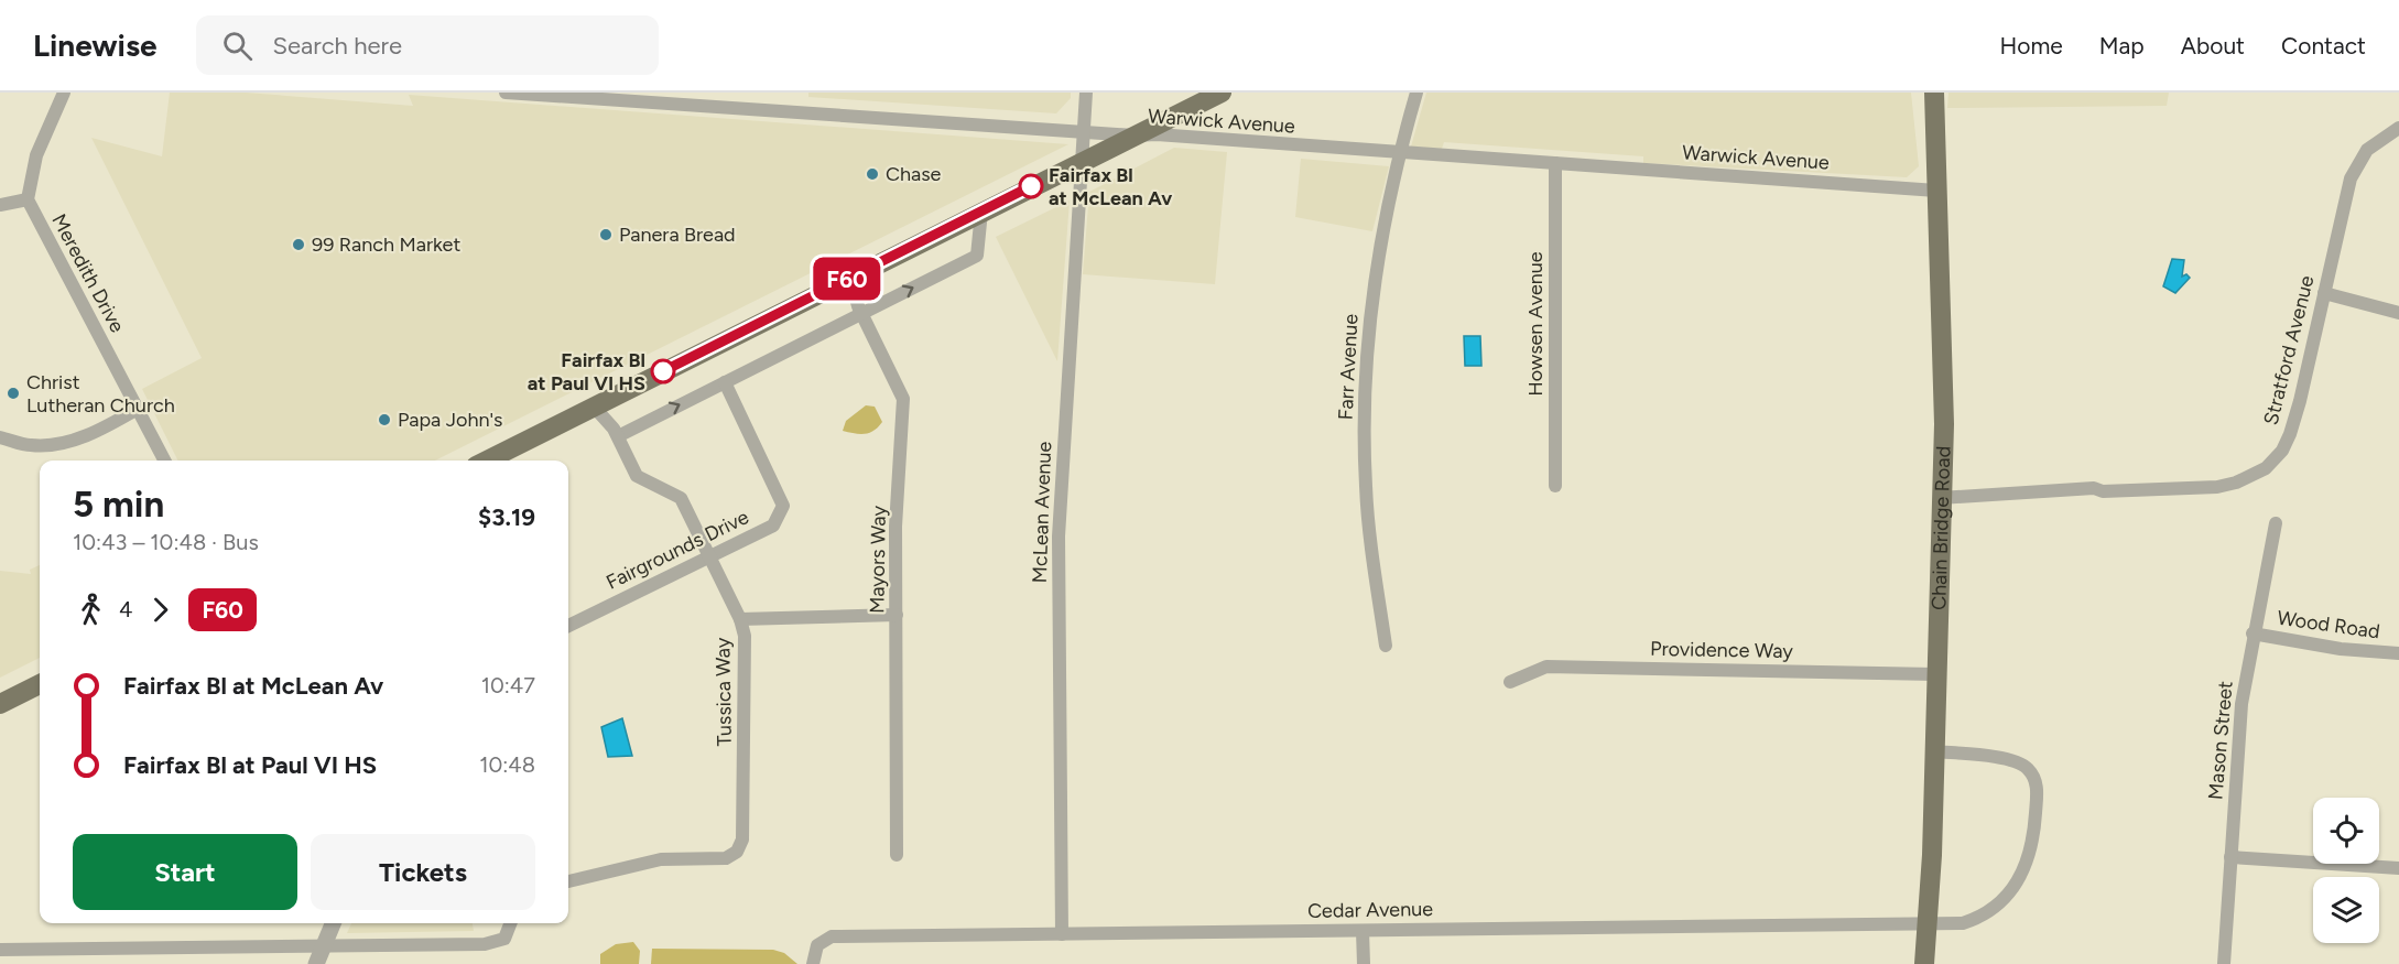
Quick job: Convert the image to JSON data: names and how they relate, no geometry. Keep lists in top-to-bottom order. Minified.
{"streets":{"main road":["Chain Bridge Road"],"street":["Warwick Avenue","Meredith Drive","Howsen Avenue","Stratford Avenue","Farr Avenue","McLean Avenue","Fairgrounds Drive","Mayors Way","Wood Road","Providence Way","Tussica Way","Mason Street","Cedar Avenue"]},"crossings":[["Warwick Avenue","Howsen Avenue"],["Warwick Avenue","Farr Avenue"],["Warwick Avenue","McLean Avenue"],["Warwick Avenue","Chain Bridge Road"],["Stratford Avenue","Chain Bridge Road"],["McLean Avenue","Cedar Avenue"],["Chain Bridge Road","Providence Way"],["Chain Bridge Road","Cedar Avenue"],["Fairgrounds Drive","Tussica Way"],["Wood Road","Mason Street"]],"places":["Chase","Fairfax Bl at McLean Av","Panera Bread","99 Ranch Market","Fairfax Bl at Paul VI HS","Christ Lutheran Church","Papa John's"],"lines":["bus line F60"],"page":{"header":"Linewise","search":"Search here","nav":["Home","Map","About","Contact"],"on_map":"F60","heading":["5 min","10:43 – 10:48 · Bus","$3.19"],"legs":["4","F60"],"list":[{"name":"Fairfax Bl at McLean Av","value":"10:47"},{"name":"Fairfax Bl at Paul VI HS","value":"10:48"}],"buttons":["Start","Tickets"]}}
